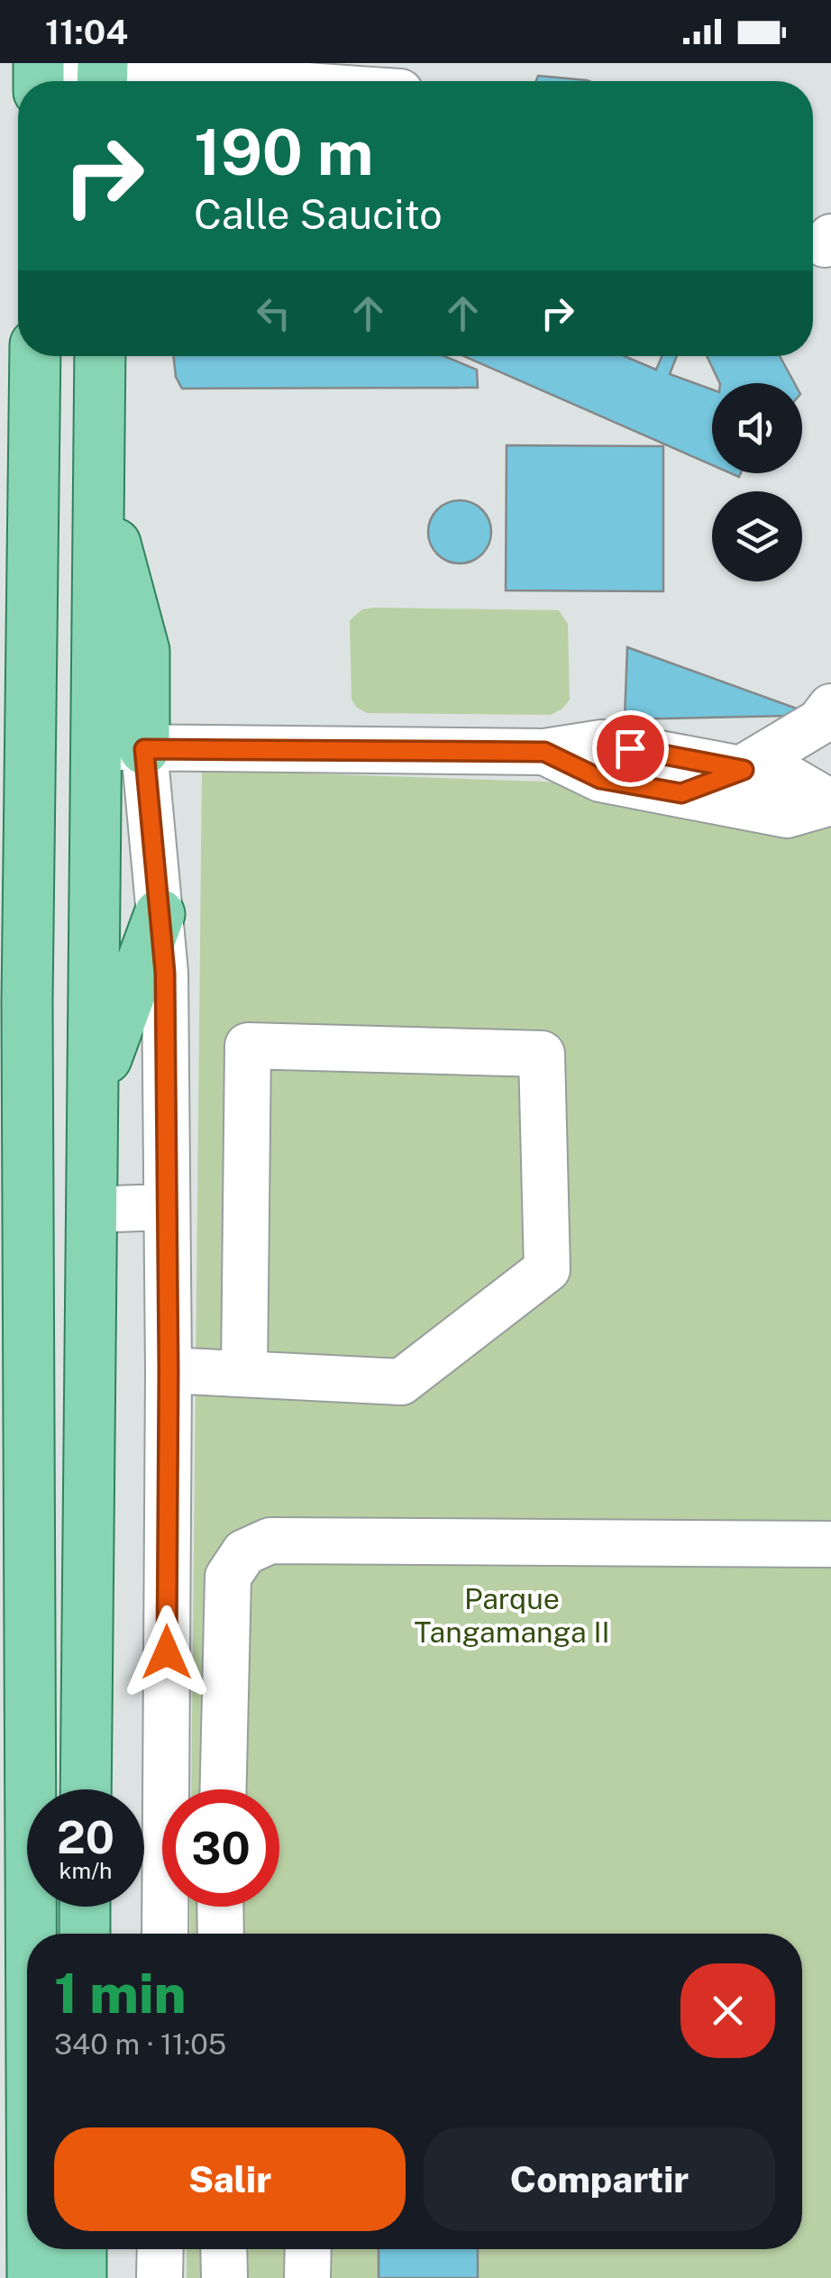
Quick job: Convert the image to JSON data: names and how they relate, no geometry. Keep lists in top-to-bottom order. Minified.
{"parks":["Parque Tangamanga II"],"page":{"status":"11:04","turn":["190 m","Calle Saucito"],"speed":"20 km/h","limit":"30","heading":["1 min","340 m · 11:05"],"buttons":["Salir","Compartir"]}}
